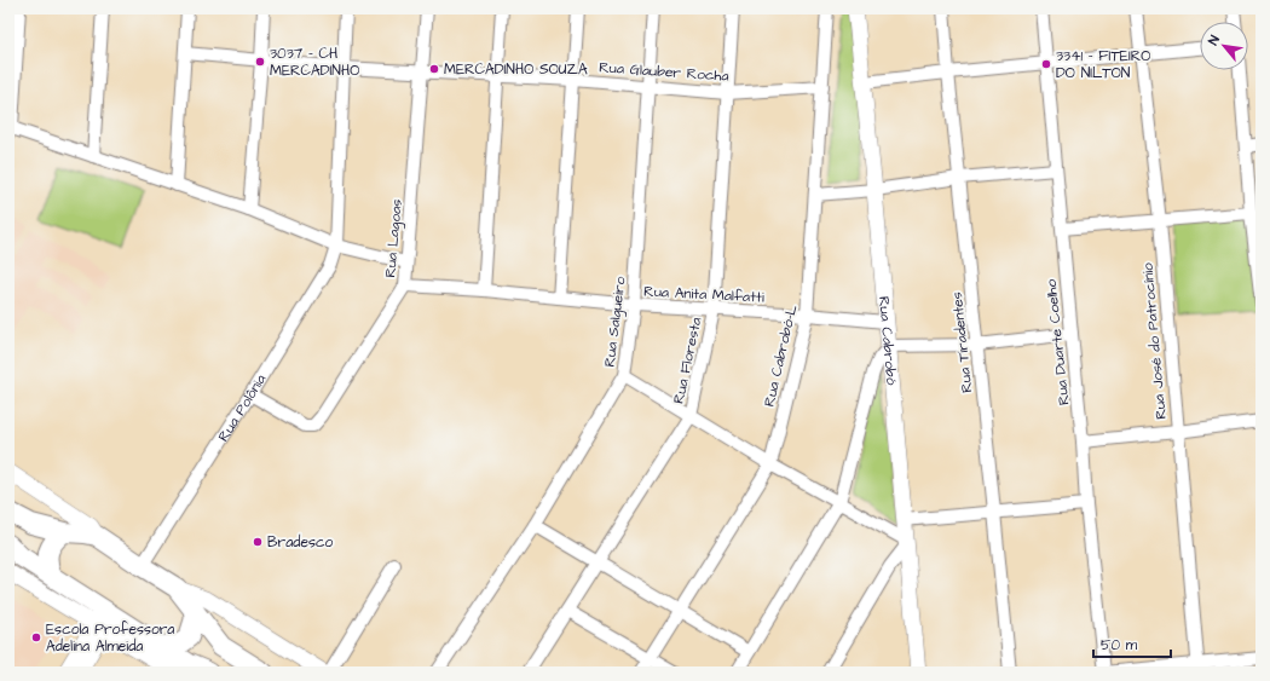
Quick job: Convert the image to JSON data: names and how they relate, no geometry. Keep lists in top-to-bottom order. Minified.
{"streets":{"street":["Rua Glauber Rocha","Rua Lagoas","Rua Anita Malfatti","Rua Salgueiro","Rua Cabrobó","Rua José do Patrocínio","Rua Tiradentes","Rua Duarte Coelho","Rua Cabrobó-L","Rua Floresta","Rua Polônia"]},"crossings":[["Rua Glauber Rocha","Rua Lagoas"],["Rua Glauber Rocha","Rua Salgueiro"],["Rua Glauber Rocha","Rua Cabrobó-L"],["Rua Glauber Rocha","Rua Floresta"],["Rua Glauber Rocha","Rua Polônia"],["Rua Lagoas","Rua Anita Malfatti"],["Rua Lagoas","Rua Polônia"],["Rua Anita Malfatti","Rua Salgueiro"],["Rua Anita Malfatti","Rua Cabrobó"],["Rua Anita Malfatti","Rua Cabrobó-L"],["Rua Anita Malfatti","Rua Floresta"]],"places":["3037 - CH MERCADINHO","3341 - FITEIRO DO NILTON","MERCADINHO SOUZA","Bradesco","Escola Professora Adelina Almeida"],"scale_bar":"50 m","north":"top left"}
